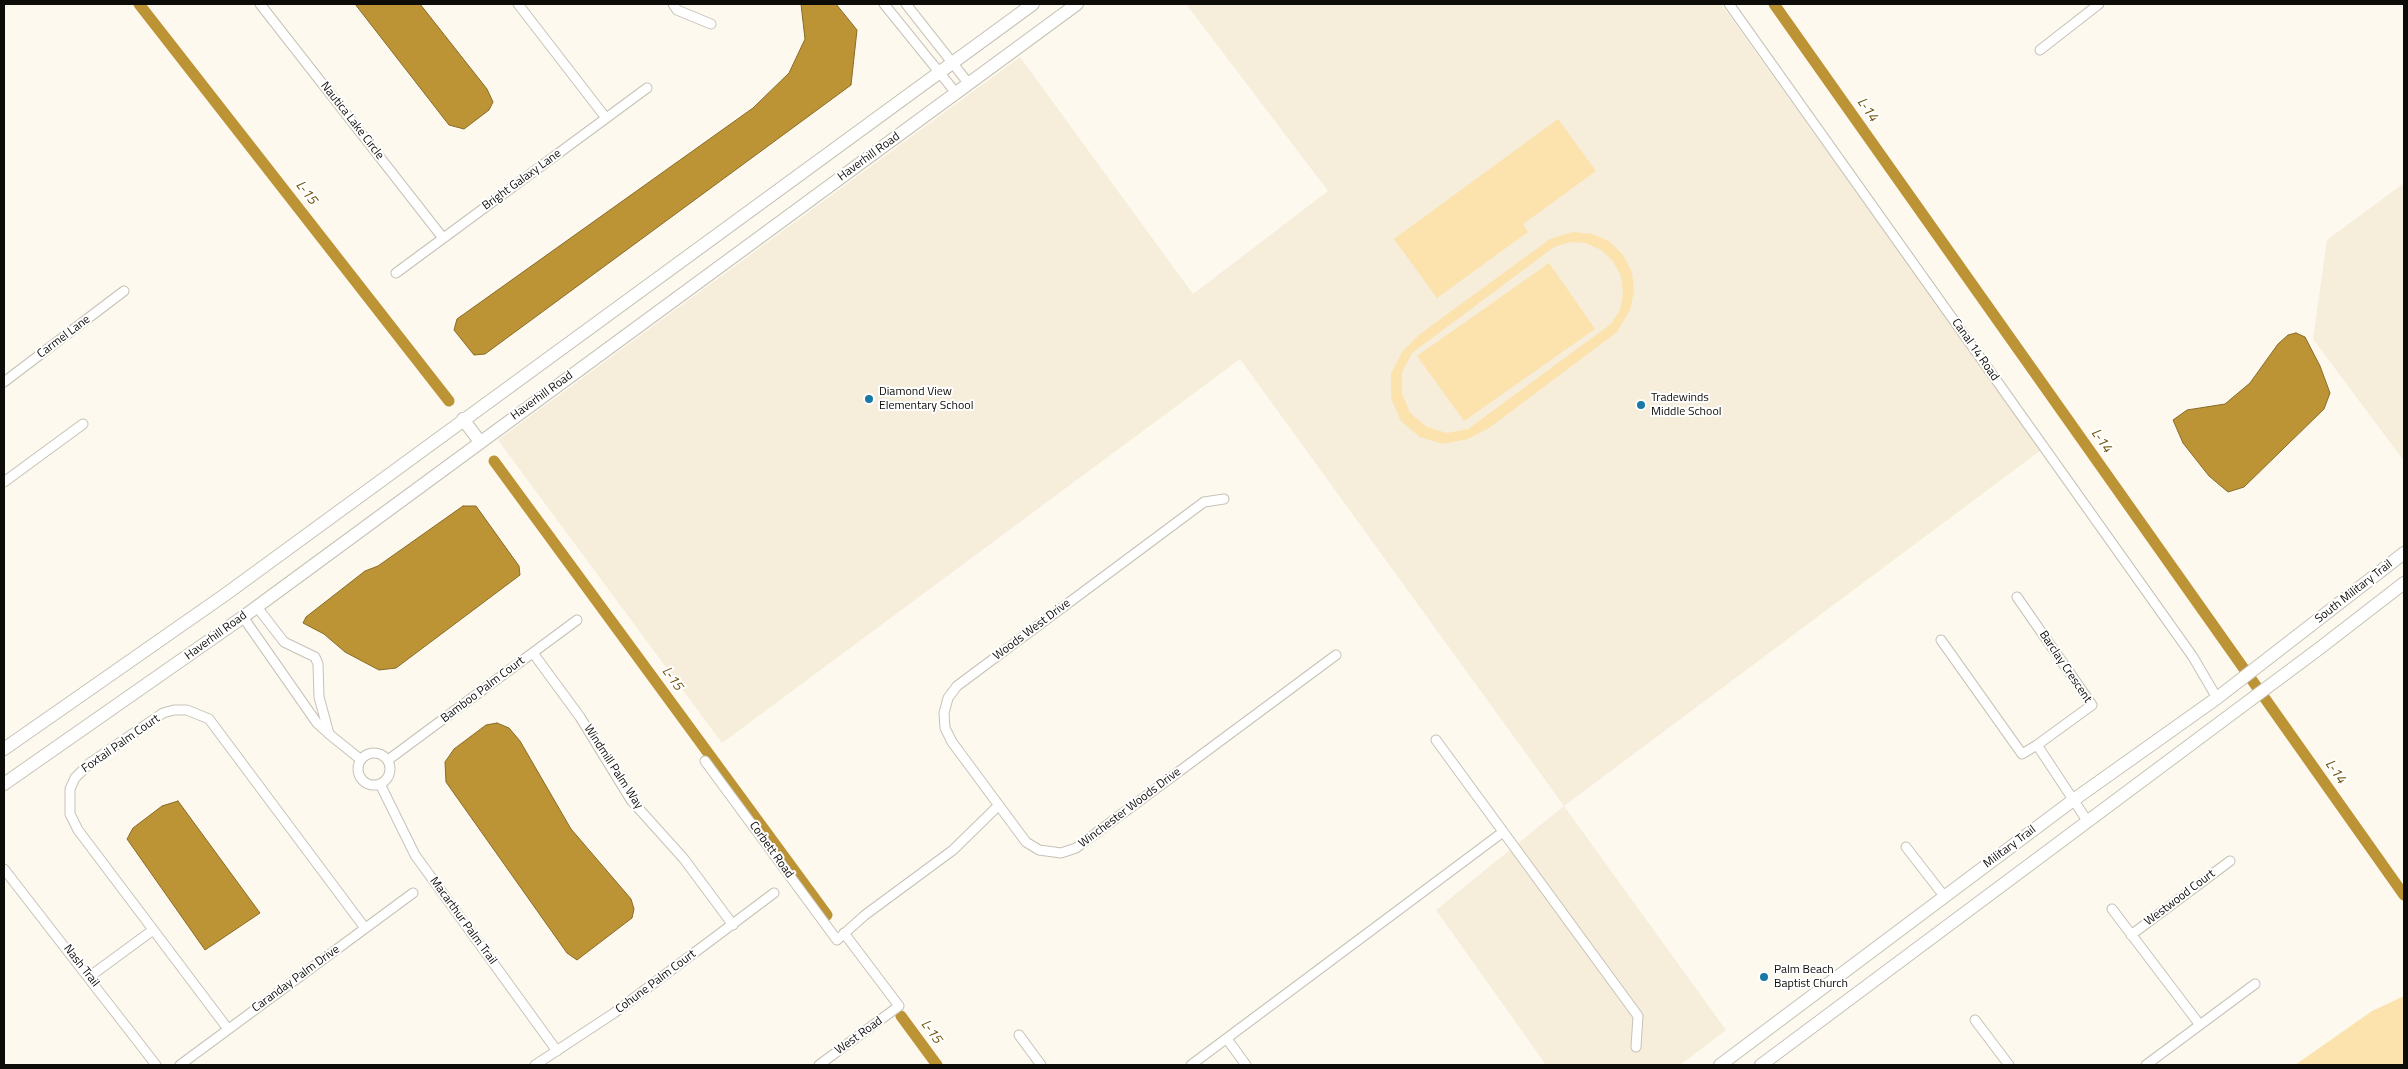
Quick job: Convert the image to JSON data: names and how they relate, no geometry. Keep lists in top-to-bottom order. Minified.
{"streets":{"street":["Nautica Lake Circle","Haverhill Road","Bright Galaxy Lane","Carmel Lane","Canal 14 Road","South Military Trail","Woods West Drive","Barclay Crescent","Bamboo Palm Court","Foxtail Palm Court","Windmill Palm Way","Winchester Woods Drive","Military Trail","Corbett Road","Westwood Court","Macarthur Palm Trail","Nash Trail","Caranday Palm Drive","Cohune Palm Court","West Road"]},"crossings":[["Nautica Lake Circle","Bright Galaxy Lane"],["Canal 14 Road","Military Trail"],["South Military Trail","Military Trail"],["Woods West Drive","Winchester Woods Drive"],["Bamboo Palm Court","Windmill Palm Way"],["Bamboo Palm Court","Macarthur Palm Trail"],["Foxtail Palm Court","Caranday Palm Drive"],["Windmill Palm Way","Cohune Palm Court"],["Corbett Road","West Road"],["Macarthur Palm Trail","Cohune Palm Court"]],"water":["L-14","L-15"],"places":["Diamond View Elementary School","Tradewinds Middle School","Palm Beach Baptist Church"]}
